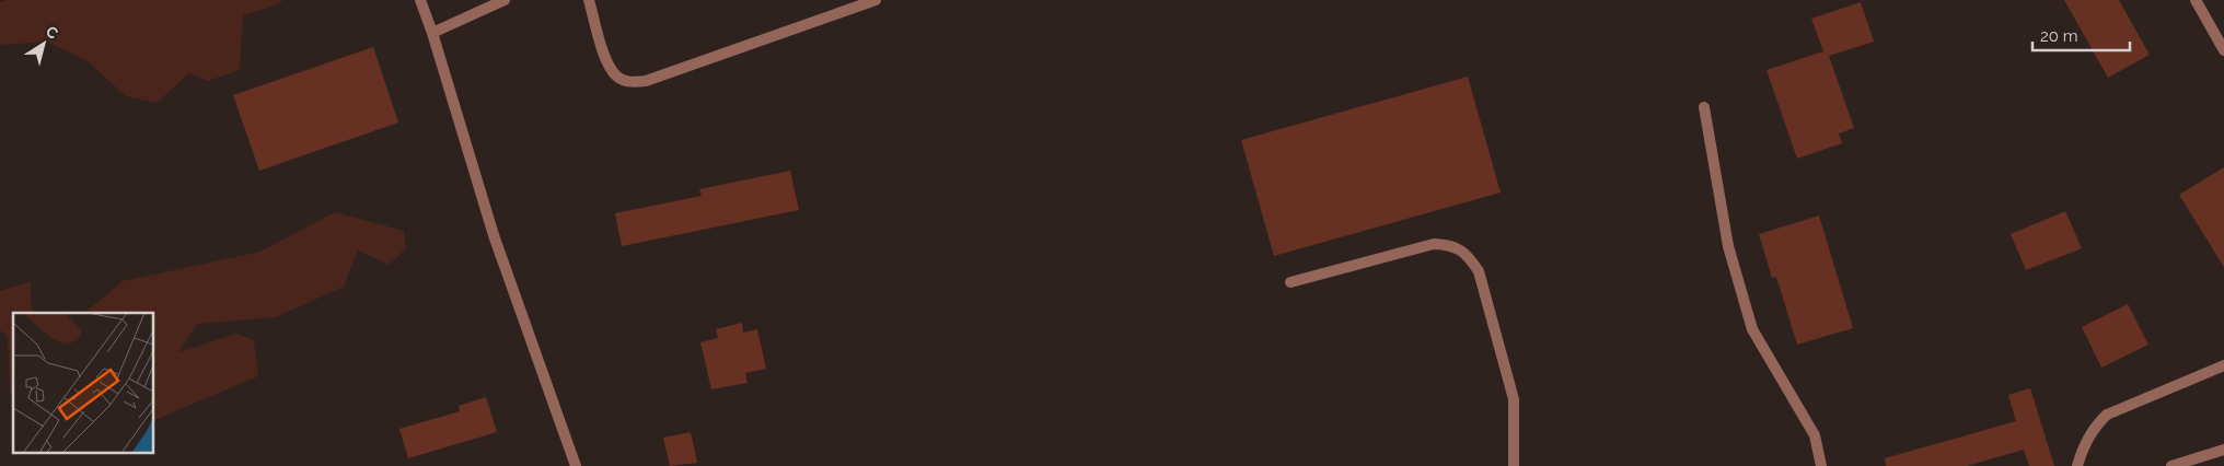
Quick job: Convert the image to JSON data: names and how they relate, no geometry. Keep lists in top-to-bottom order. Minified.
{"scale_bar":"20 m","north":"top right"}
